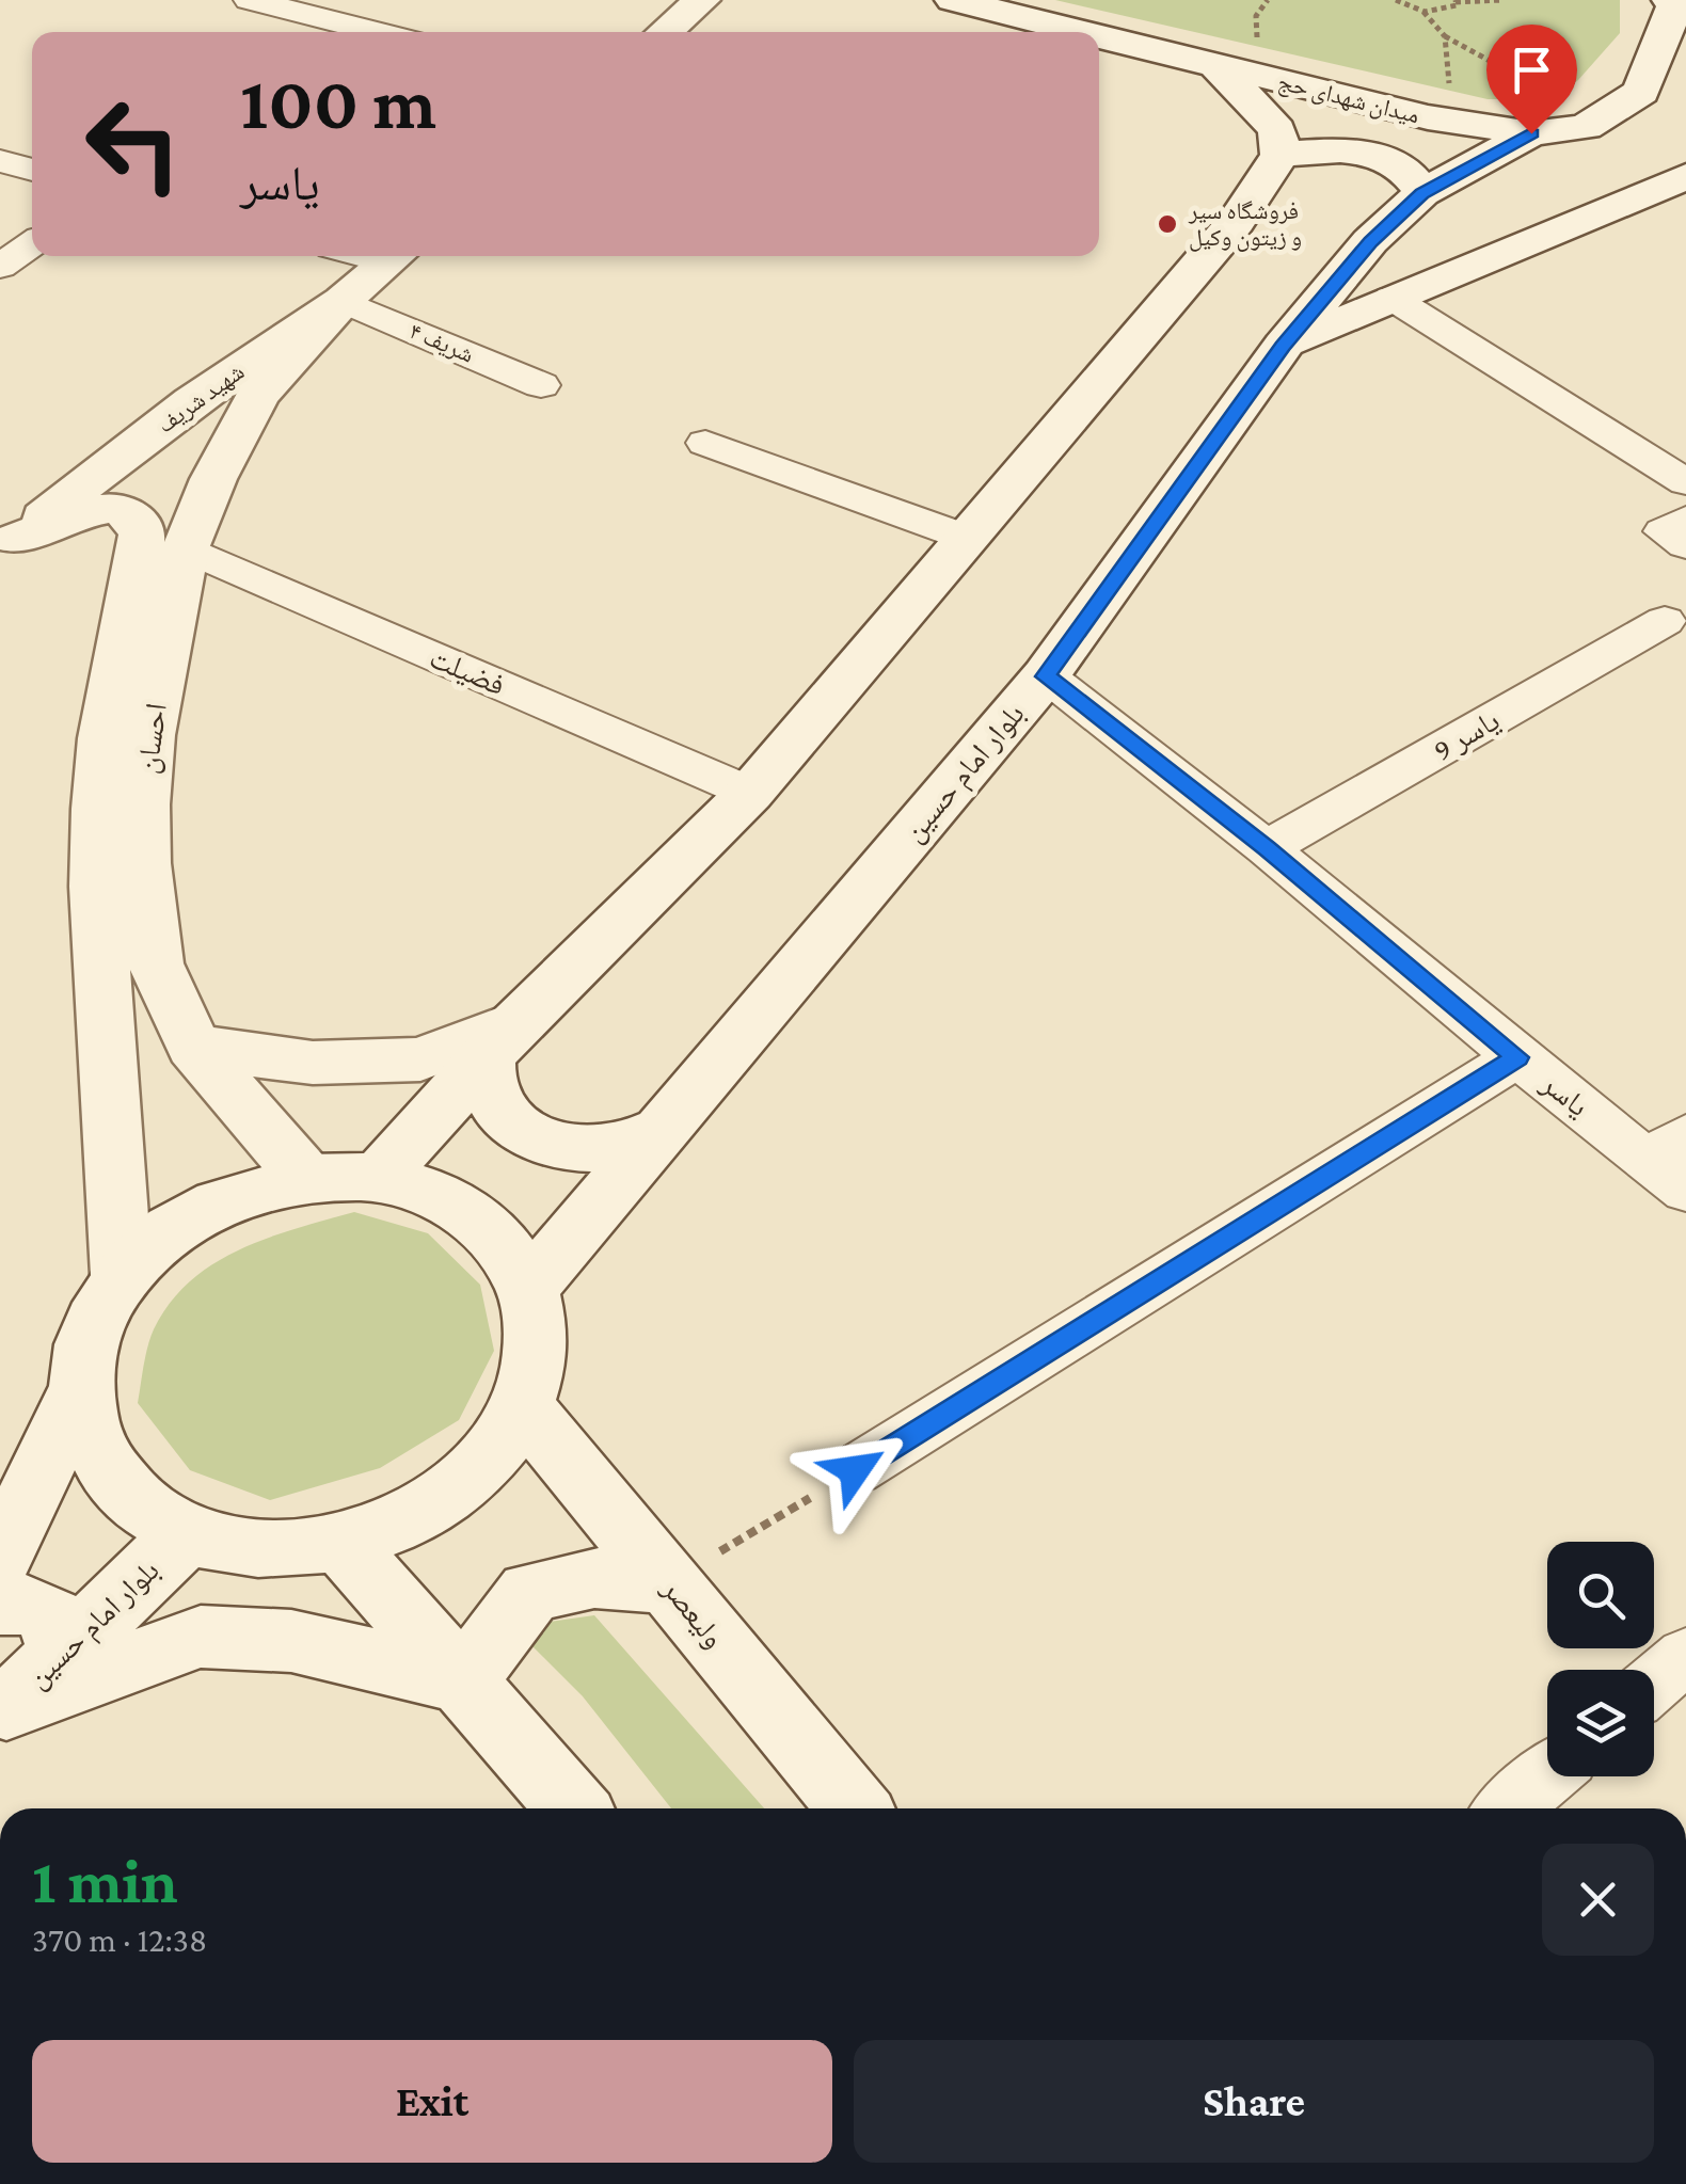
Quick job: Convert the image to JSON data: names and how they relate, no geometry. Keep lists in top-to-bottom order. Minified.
{"streets":{"main road":["میدان شهدای حج","شهید شریف","احسان","بلوار امام حسین","ولیعصر"],"street":["شریف ۴","فضیلت","یاسر 9","یاسر"]},"crossings":[["میدان شهدای حج","بلوار امام حسین"],["شریف ۴","شهید شریف"],["شریف ۴","احسان"],["شهید شریف","احسان"],["فضیلت","احسان"],["یاسر 9","یاسر"],["بلوار امام حسین","یاسر"]],"places":["فروشگاه سیر و زیتون وکیل"],"page":{"turn":["100 m","یاسر"],"heading":["1 min","370 m · 12:38"],"buttons":["Exit","Share"]}}
